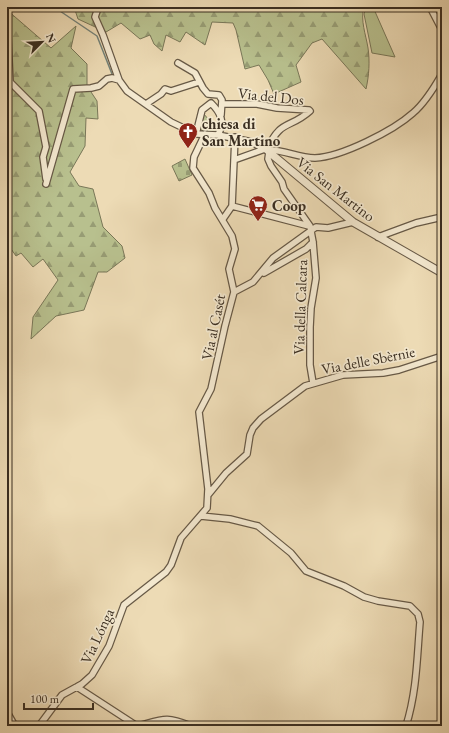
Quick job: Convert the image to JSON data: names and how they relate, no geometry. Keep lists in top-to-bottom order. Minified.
{"streets":{"street":["Via del Dos","Via San Martino","Via della Calcara","Via al Casét","Via delle Sbèrnie","Via Lónga"]},"crossings":[["Via del Dos","Via San Martino"],["Via del Dos","Via della Calcara"],["Via San Martino","Via della Calcara"],["Via San Martino","Via al Casét"],["Via della Calcara","Via al Casét"],["Via della Calcara","Via delle Sbèrnie"],["Via al Casét","Via delle Sbèrnie"],["Via al Casét","Via Lónga"],["Via delle Sbèrnie","Via Lónga"]],"places":{"church":["chiesa di San Martino"],"supermarket":["Coop"]},"scale_bar":"100 m","north":"top right"}
